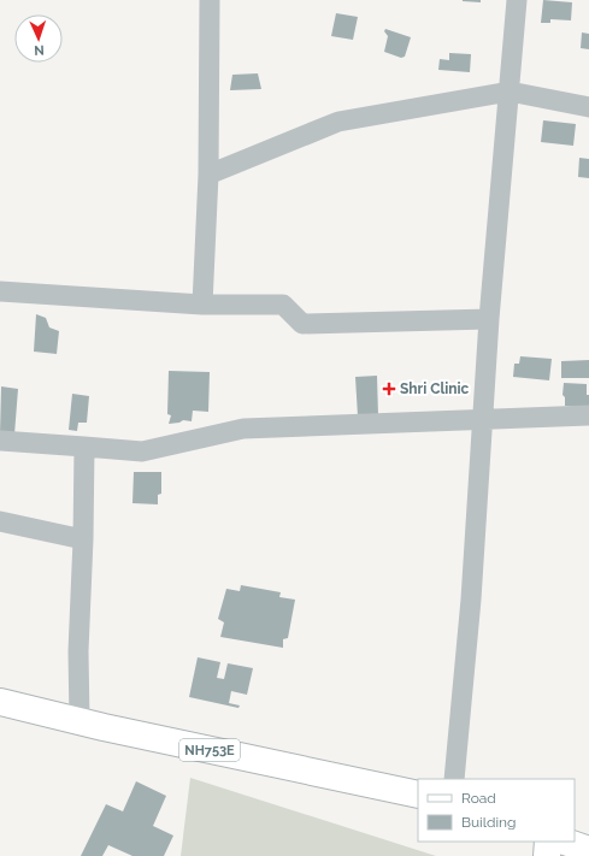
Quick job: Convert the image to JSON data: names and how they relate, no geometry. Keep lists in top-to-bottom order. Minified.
{"streets":{"main road":["NH753E"]},"places":{"health":["Shri Clinic"]},"legend":["Road","Building"],"north":"bottom"}
